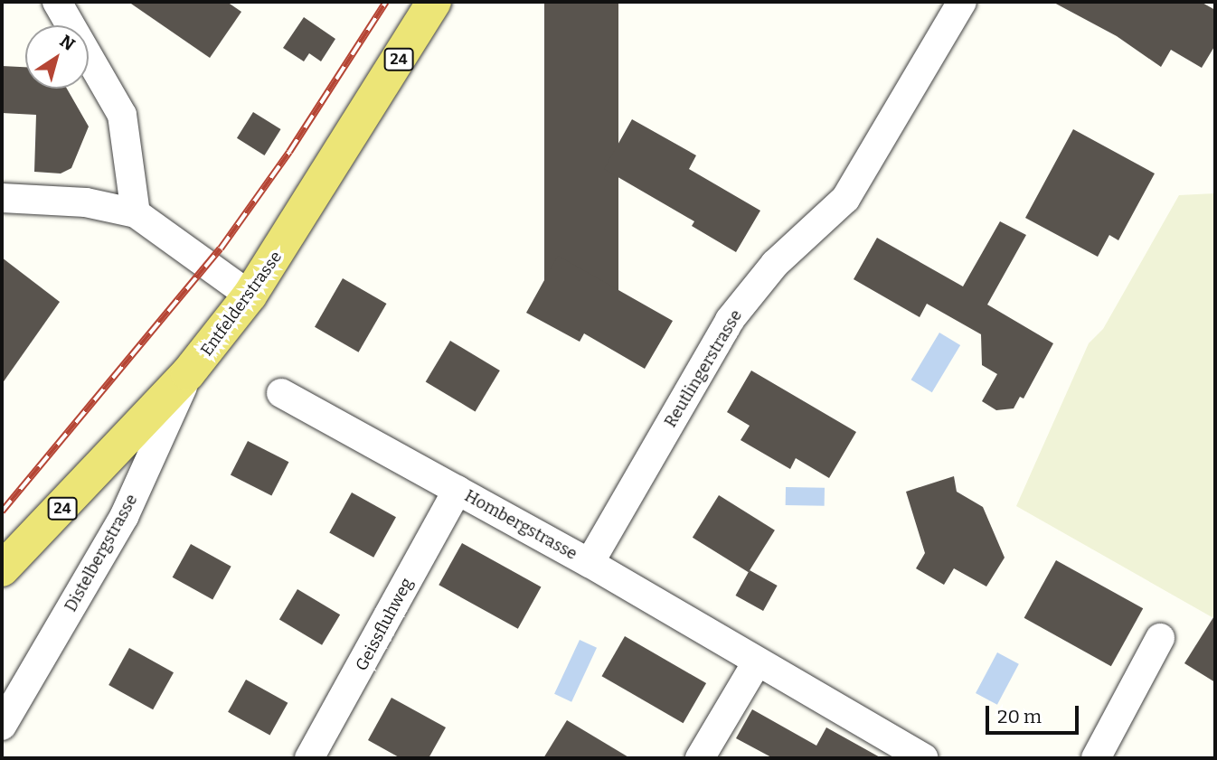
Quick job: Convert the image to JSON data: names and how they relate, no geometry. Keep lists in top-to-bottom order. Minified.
{"streets":{"main road":["24","Entfelderstrasse"],"street":["Reutlingerstrasse","Hombergstrasse","Distelbergstrasse","Geissfluhweg"]},"crossings":[["Entfelderstrasse","Distelbergstrasse"],["Reutlingerstrasse","Hombergstrasse"],["Hombergstrasse","Geissfluhweg"]],"scale_bar":"20 m","north":"top right"}
